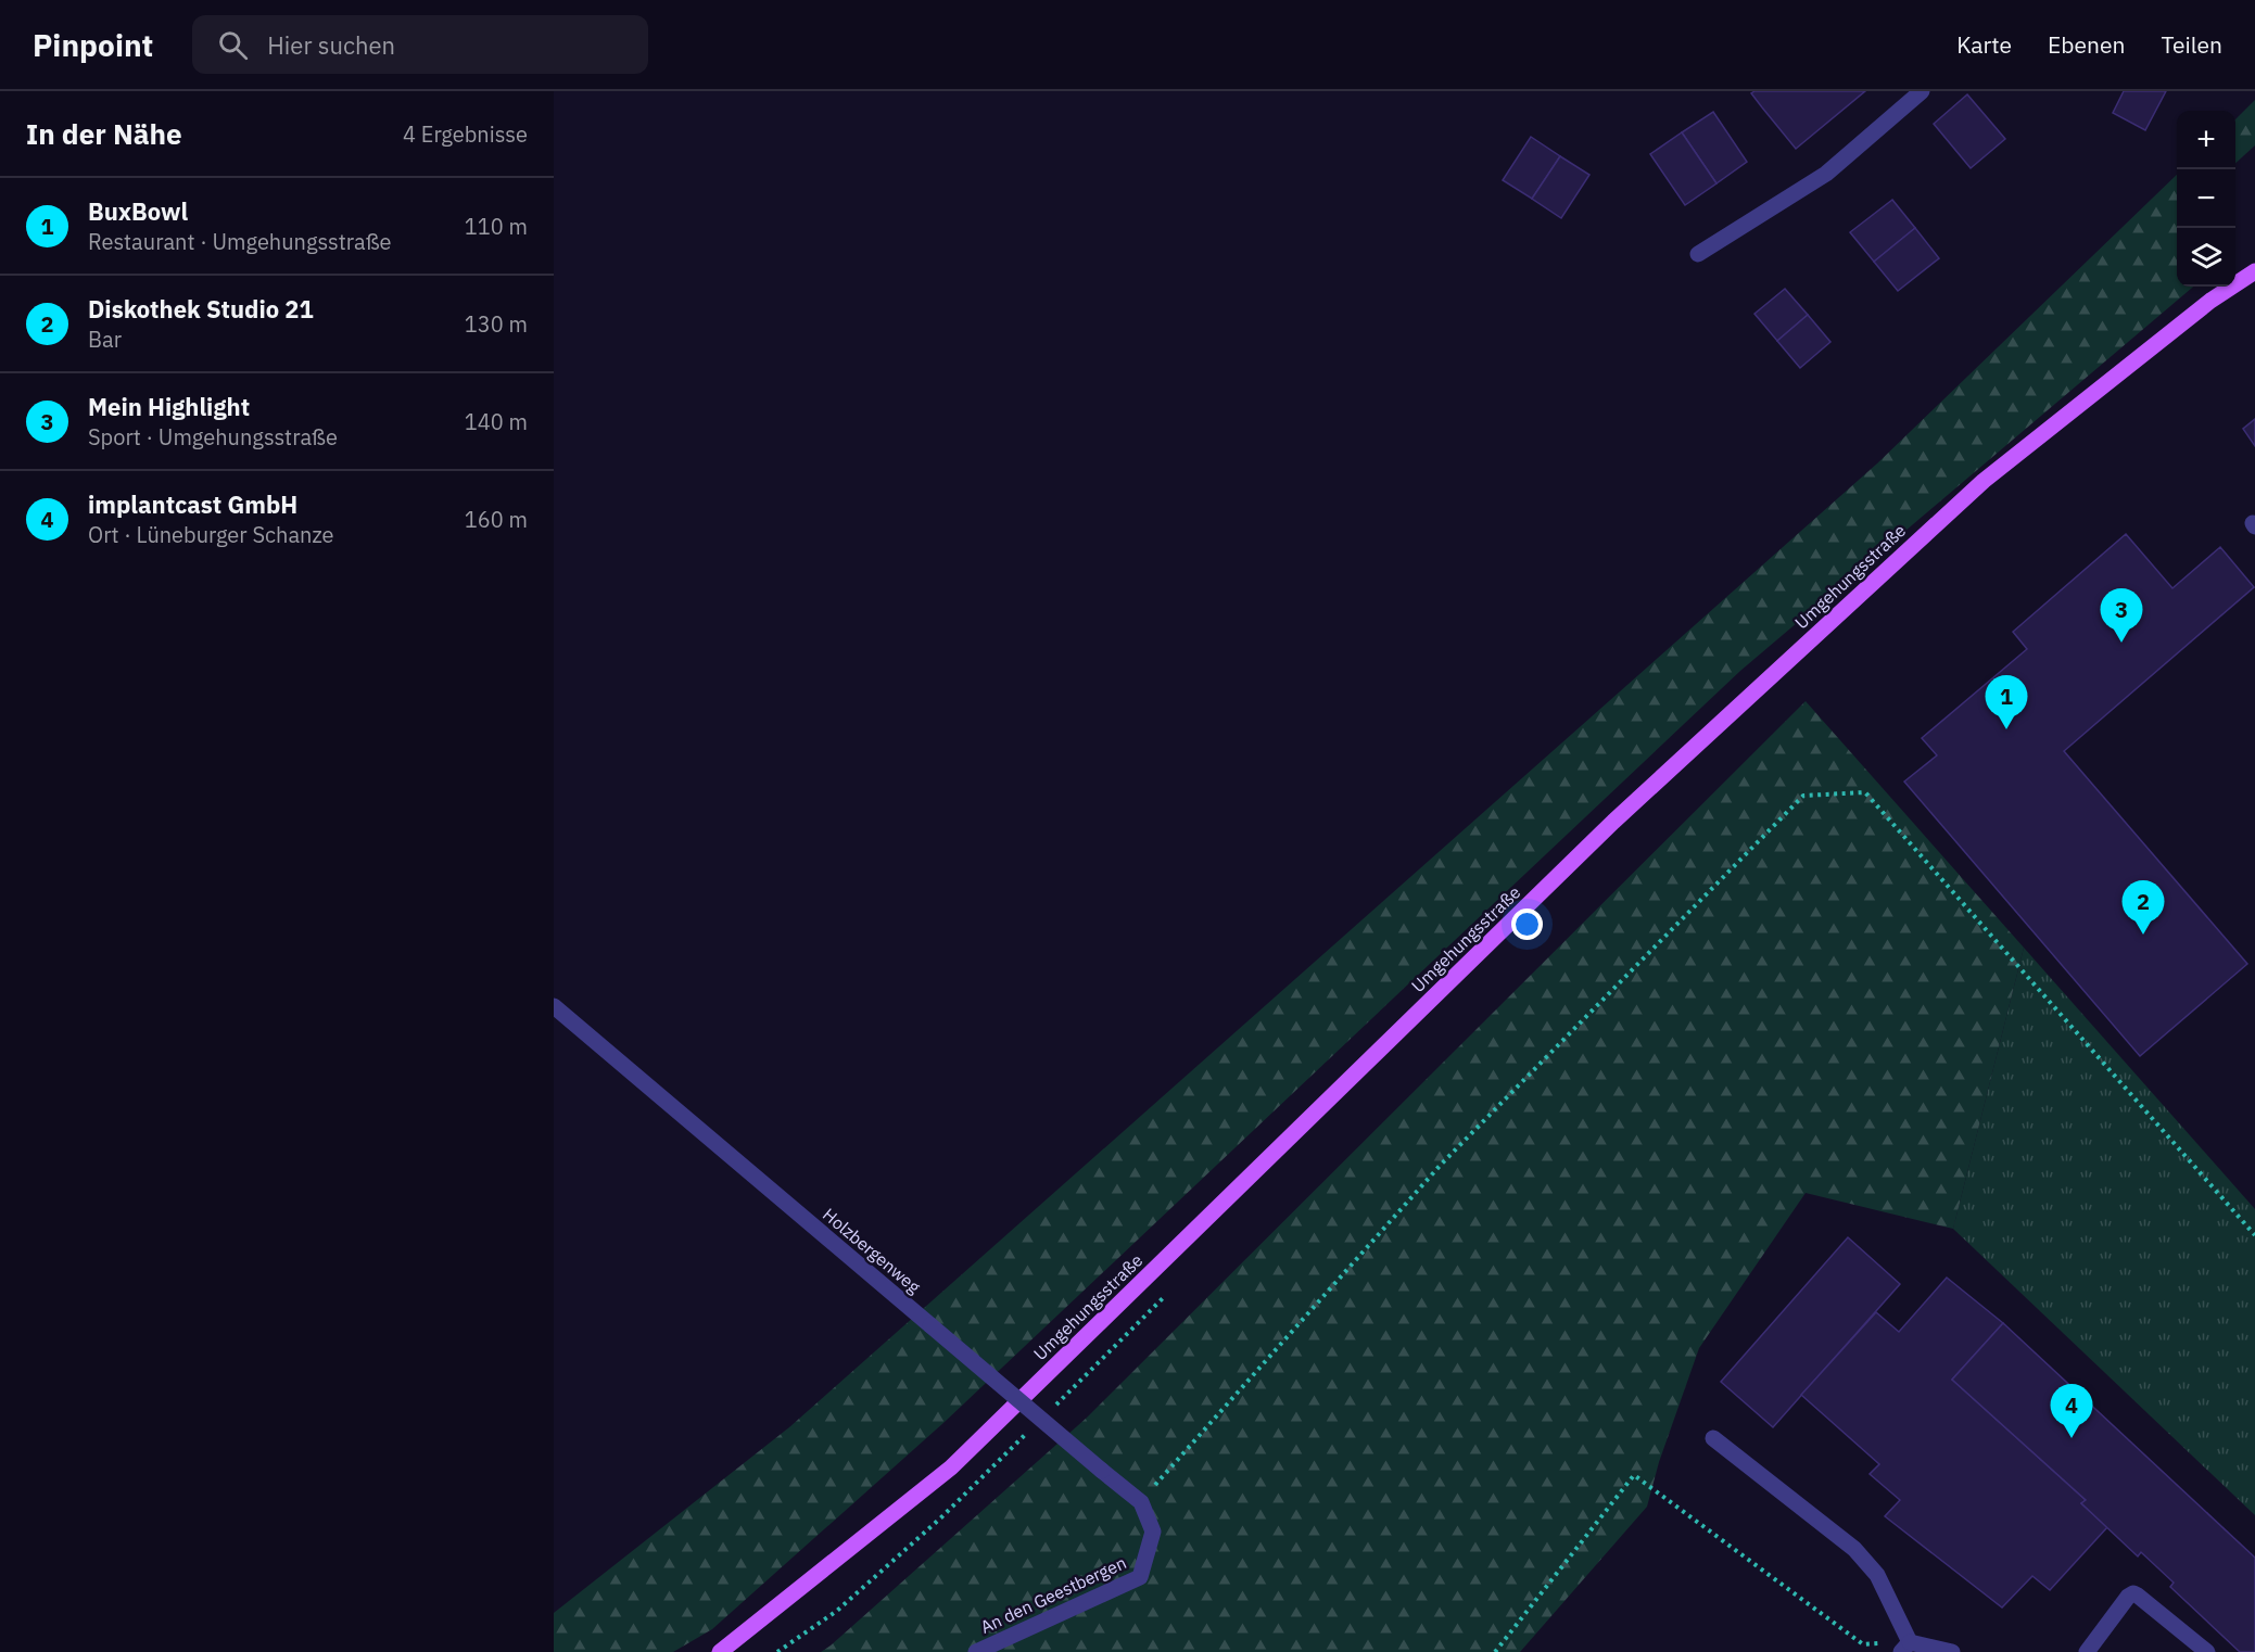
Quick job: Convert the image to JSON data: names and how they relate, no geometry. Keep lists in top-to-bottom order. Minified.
{"streets":{"main road":["Umgehungsstraße"],"street":["Holzbergenweg","An den Geestbergen"]},"crossings":[["Holzbergenweg","An den Geestbergen"]],"page":{"header":"Pinpoint","search":"Hier suchen","nav":["Karte","Ebenen","Teilen"],"heading":["In der Nähe","4 Ergebnisse"],"map_buttons":["+","−"],"list":[{"mark":"1","name":"BuxBowl","note":"Restaurant · Umgehungsstraße","value":"110 m"},{"mark":"2","name":"Diskothek Studio 21","note":"Bar","value":"130 m"},{"mark":"3","name":"Mein Highlight","note":"Sport · Umgehungsstraße","value":"140 m"},{"mark":"4","name":"implantcast GmbH","note":"Ort · Lüneburger Schanze","value":"160 m"}],"pins":["3","1","2","4"]}}
